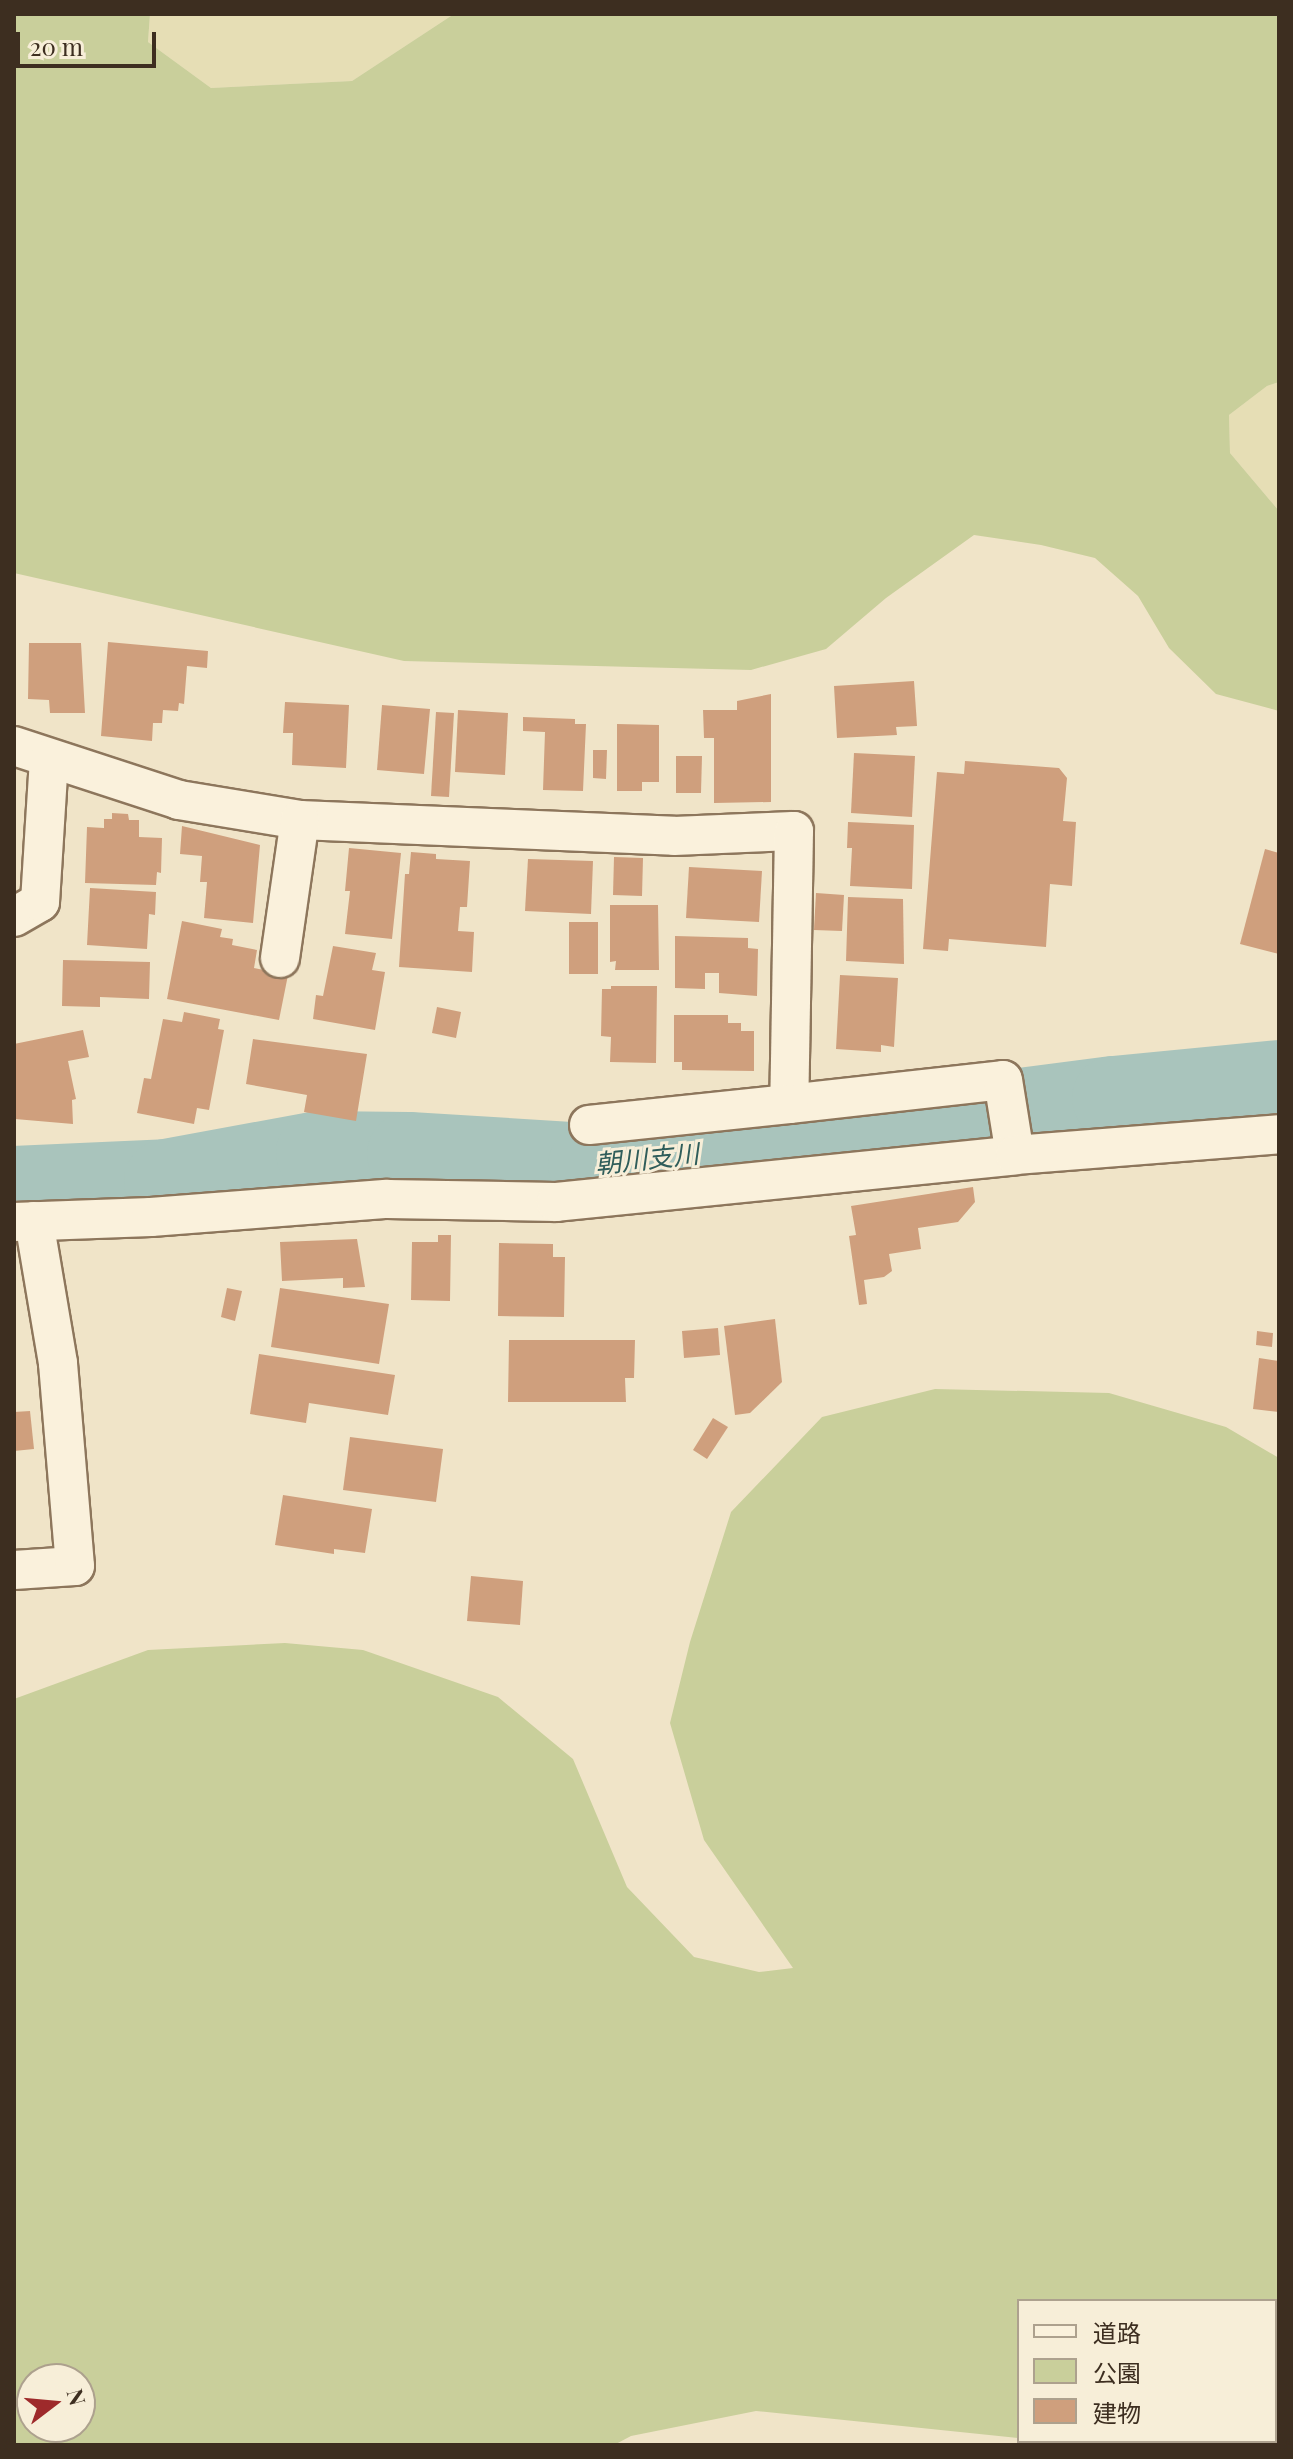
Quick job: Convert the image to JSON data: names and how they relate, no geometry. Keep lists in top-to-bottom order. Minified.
{"water":["朝川支川"],"legend":["道路","公園","建物"],"scale_bar":"20 m","north":"right"}
